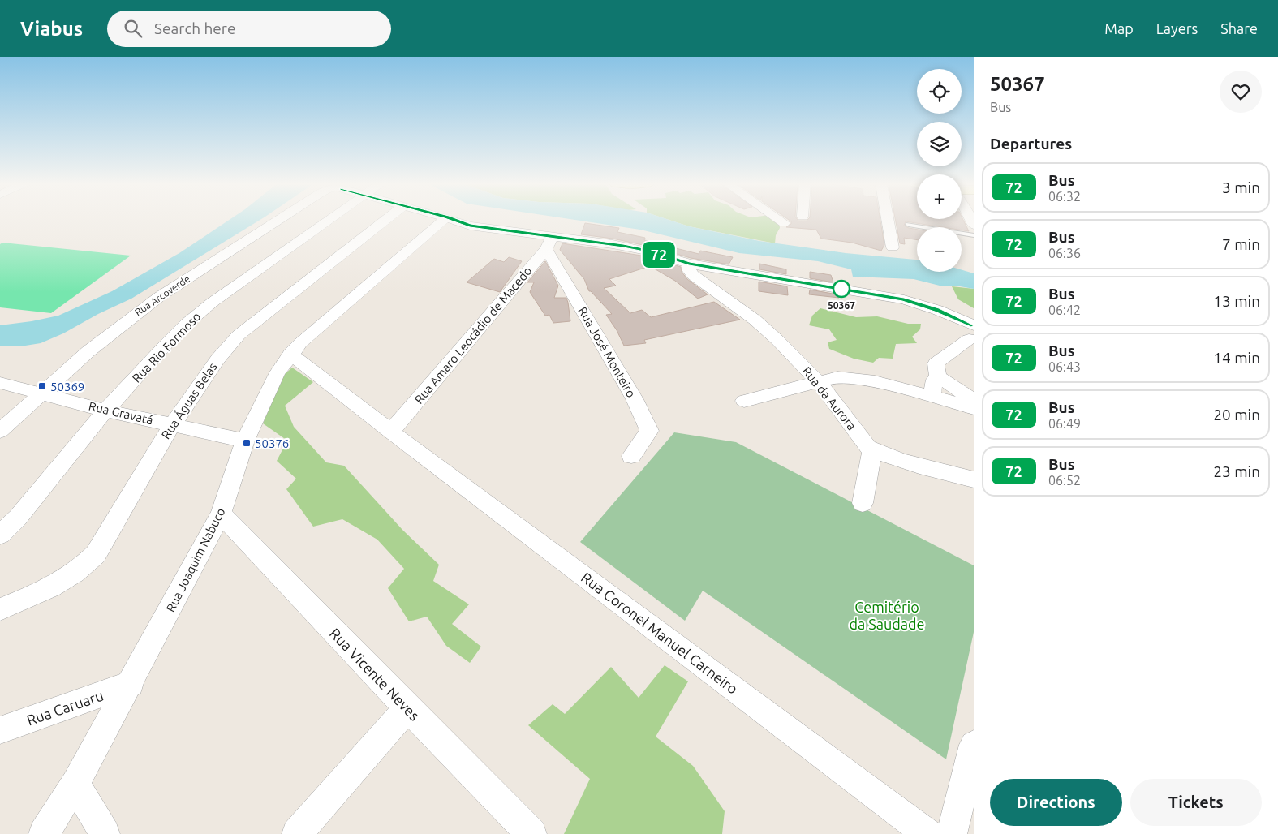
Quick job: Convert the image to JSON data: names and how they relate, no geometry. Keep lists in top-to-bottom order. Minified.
{"streets":{"street":["Rua Arcoverde","Rua Amaro Leocádio de Macedo","Rua Rio Formoso","Rua José Monteiro","Rua da Aurora","Rua Águas Belas","Rua Gravatá","Rua Joaquim Nabuco","Rua Coronel Manuel Carneiro","Rua Vicente Neves","Rua Caruaru"]},"crossings":[["Rua Arcoverde","Rua Gravatá"],["Rua Amaro Leocádio de Macedo","Rua José Monteiro"],["Rua Amaro Leocádio de Macedo","Rua Coronel Manuel Carneiro"],["Rua Rio Formoso","Rua Gravatá"],["Rua Águas Belas","Rua Gravatá"],["Rua Gravatá","Rua Joaquim Nabuco"],["Rua Joaquim Nabuco","Rua Coronel Manuel Carneiro"],["Rua Joaquim Nabuco","Rua Vicente Neves"],["Rua Joaquim Nabuco","Rua Caruaru"]],"parks":["Cemitério da Saudade"],"places":{"other":["50367"],"transit":["50369","50376"]},"lines":["bus line 72"],"page":{"header":"Viabus","search":"Search here","nav":["Map","Layers","Share"],"on_map":"72","heading":[["50367","Bus"],"Departures"],"map_buttons":["+","−"],"list":[{"mark":"72","name":"Bus","note":"06:32","value":"3 min"},{"mark":"72","name":"Bus","note":"06:36","value":"7 min"},{"mark":"72","name":"Bus","note":"06:42","value":"13 min"},{"mark":"72","name":"Bus","note":"06:43","value":"14 min"},{"mark":"72","name":"Bus","note":"06:49","value":"20 min"},{"mark":"72","name":"Bus","note":"06:52","value":"23 min"}],"buttons":["Directions","Tickets"]}}
